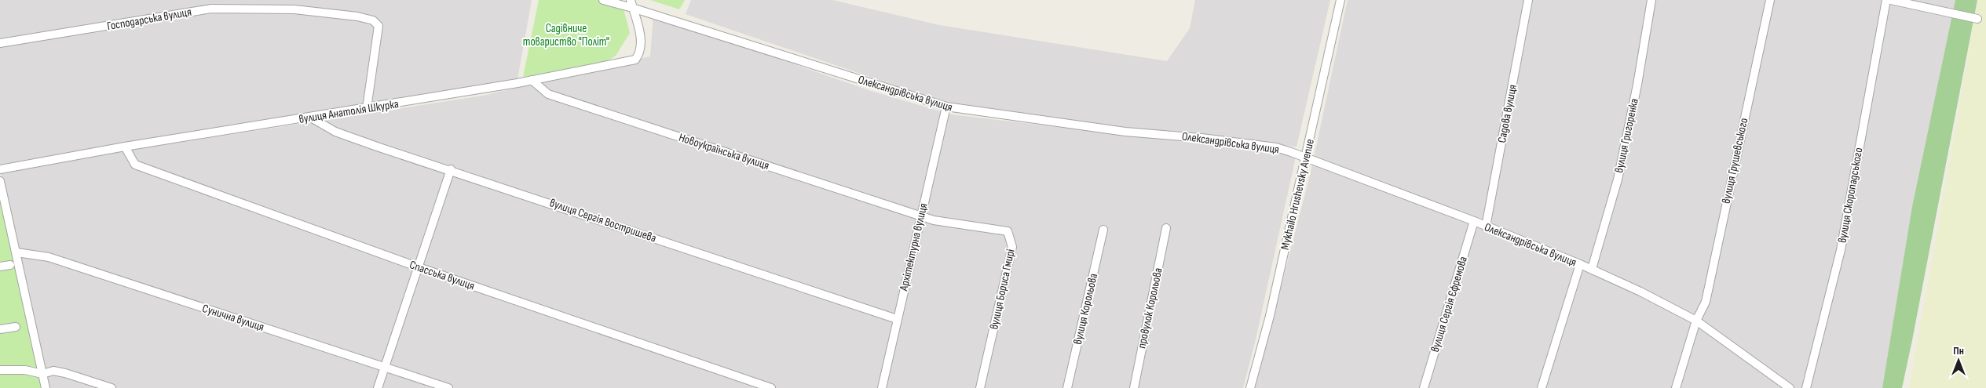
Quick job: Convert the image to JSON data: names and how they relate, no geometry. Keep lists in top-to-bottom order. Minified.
{"streets":{"street":["Господарська вулиця","Олександрівська вулиця","вулиця Анатолія Шкурка","Садова вулиця","вулиця Григоренка","Новоукраїнська вулиця","вулиця Грушевського","Mykhailo Hrushevsky Avenue","вулиця Скоропадського","вулиця Сергія Востришева","Архітектурна вулиця","Спасська вулиця","вулиця Бориса Гмирі","вулиця Сергія Єфремова","провулок Корольова","вулиця Корольова","Сунична вулиця"]},"crossings":[["Господарська вулиця","вулиця Анатолія Шкурка"],["Олександрівська вулиця","вулиця Анатолія Шкурка"],["Олександрівська вулиця","Садова вулиця"],["Олександрівська вулиця","вулиця Григоренка"],["Олександрівська вулиця","вулиця Грушевського"],["Олександрівська вулиця","Mykhailo Hrushevsky Avenue"],["Олександрівська вулиця","Архітектурна вулиця"],["Олександрівська вулиця","вулиця Сергія Єфремова"],["вулиця Анатолія Шкурка","Новоукраїнська вулиця"],["вулиця Анатолія Шкурка","вулиця Сергія Востришева"],["вулиця Анатолія Шкурка","Спасська вулиця"],["Новоукраїнська вулиця","Архітектурна вулиця"],["Новоукраїнська вулиця","вулиця Бориса Гмирі"],["вулиця Сергія Востришева","Архітектурна вулиця"],["Архітектурна вулиця","вулиця Бориса Гмирі"]],"parks":["Садівниче товариство \"Політ\""],"north":"top"}
